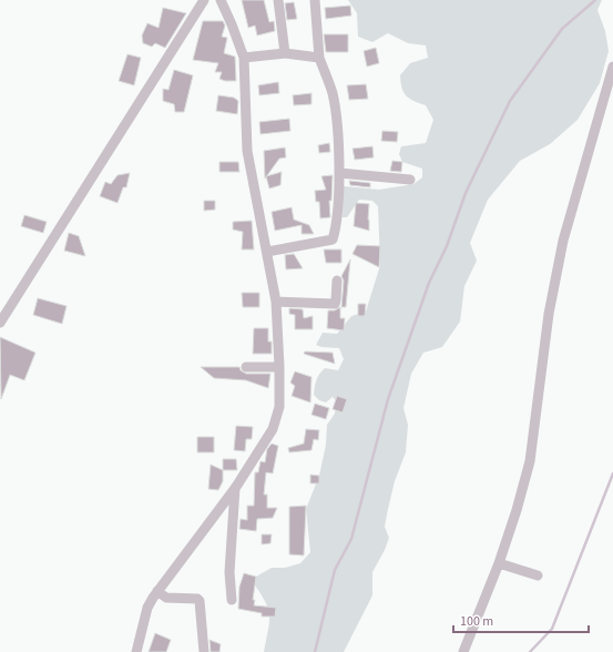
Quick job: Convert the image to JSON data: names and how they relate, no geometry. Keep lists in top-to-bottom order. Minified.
{"scale_bar":"100 m"}
